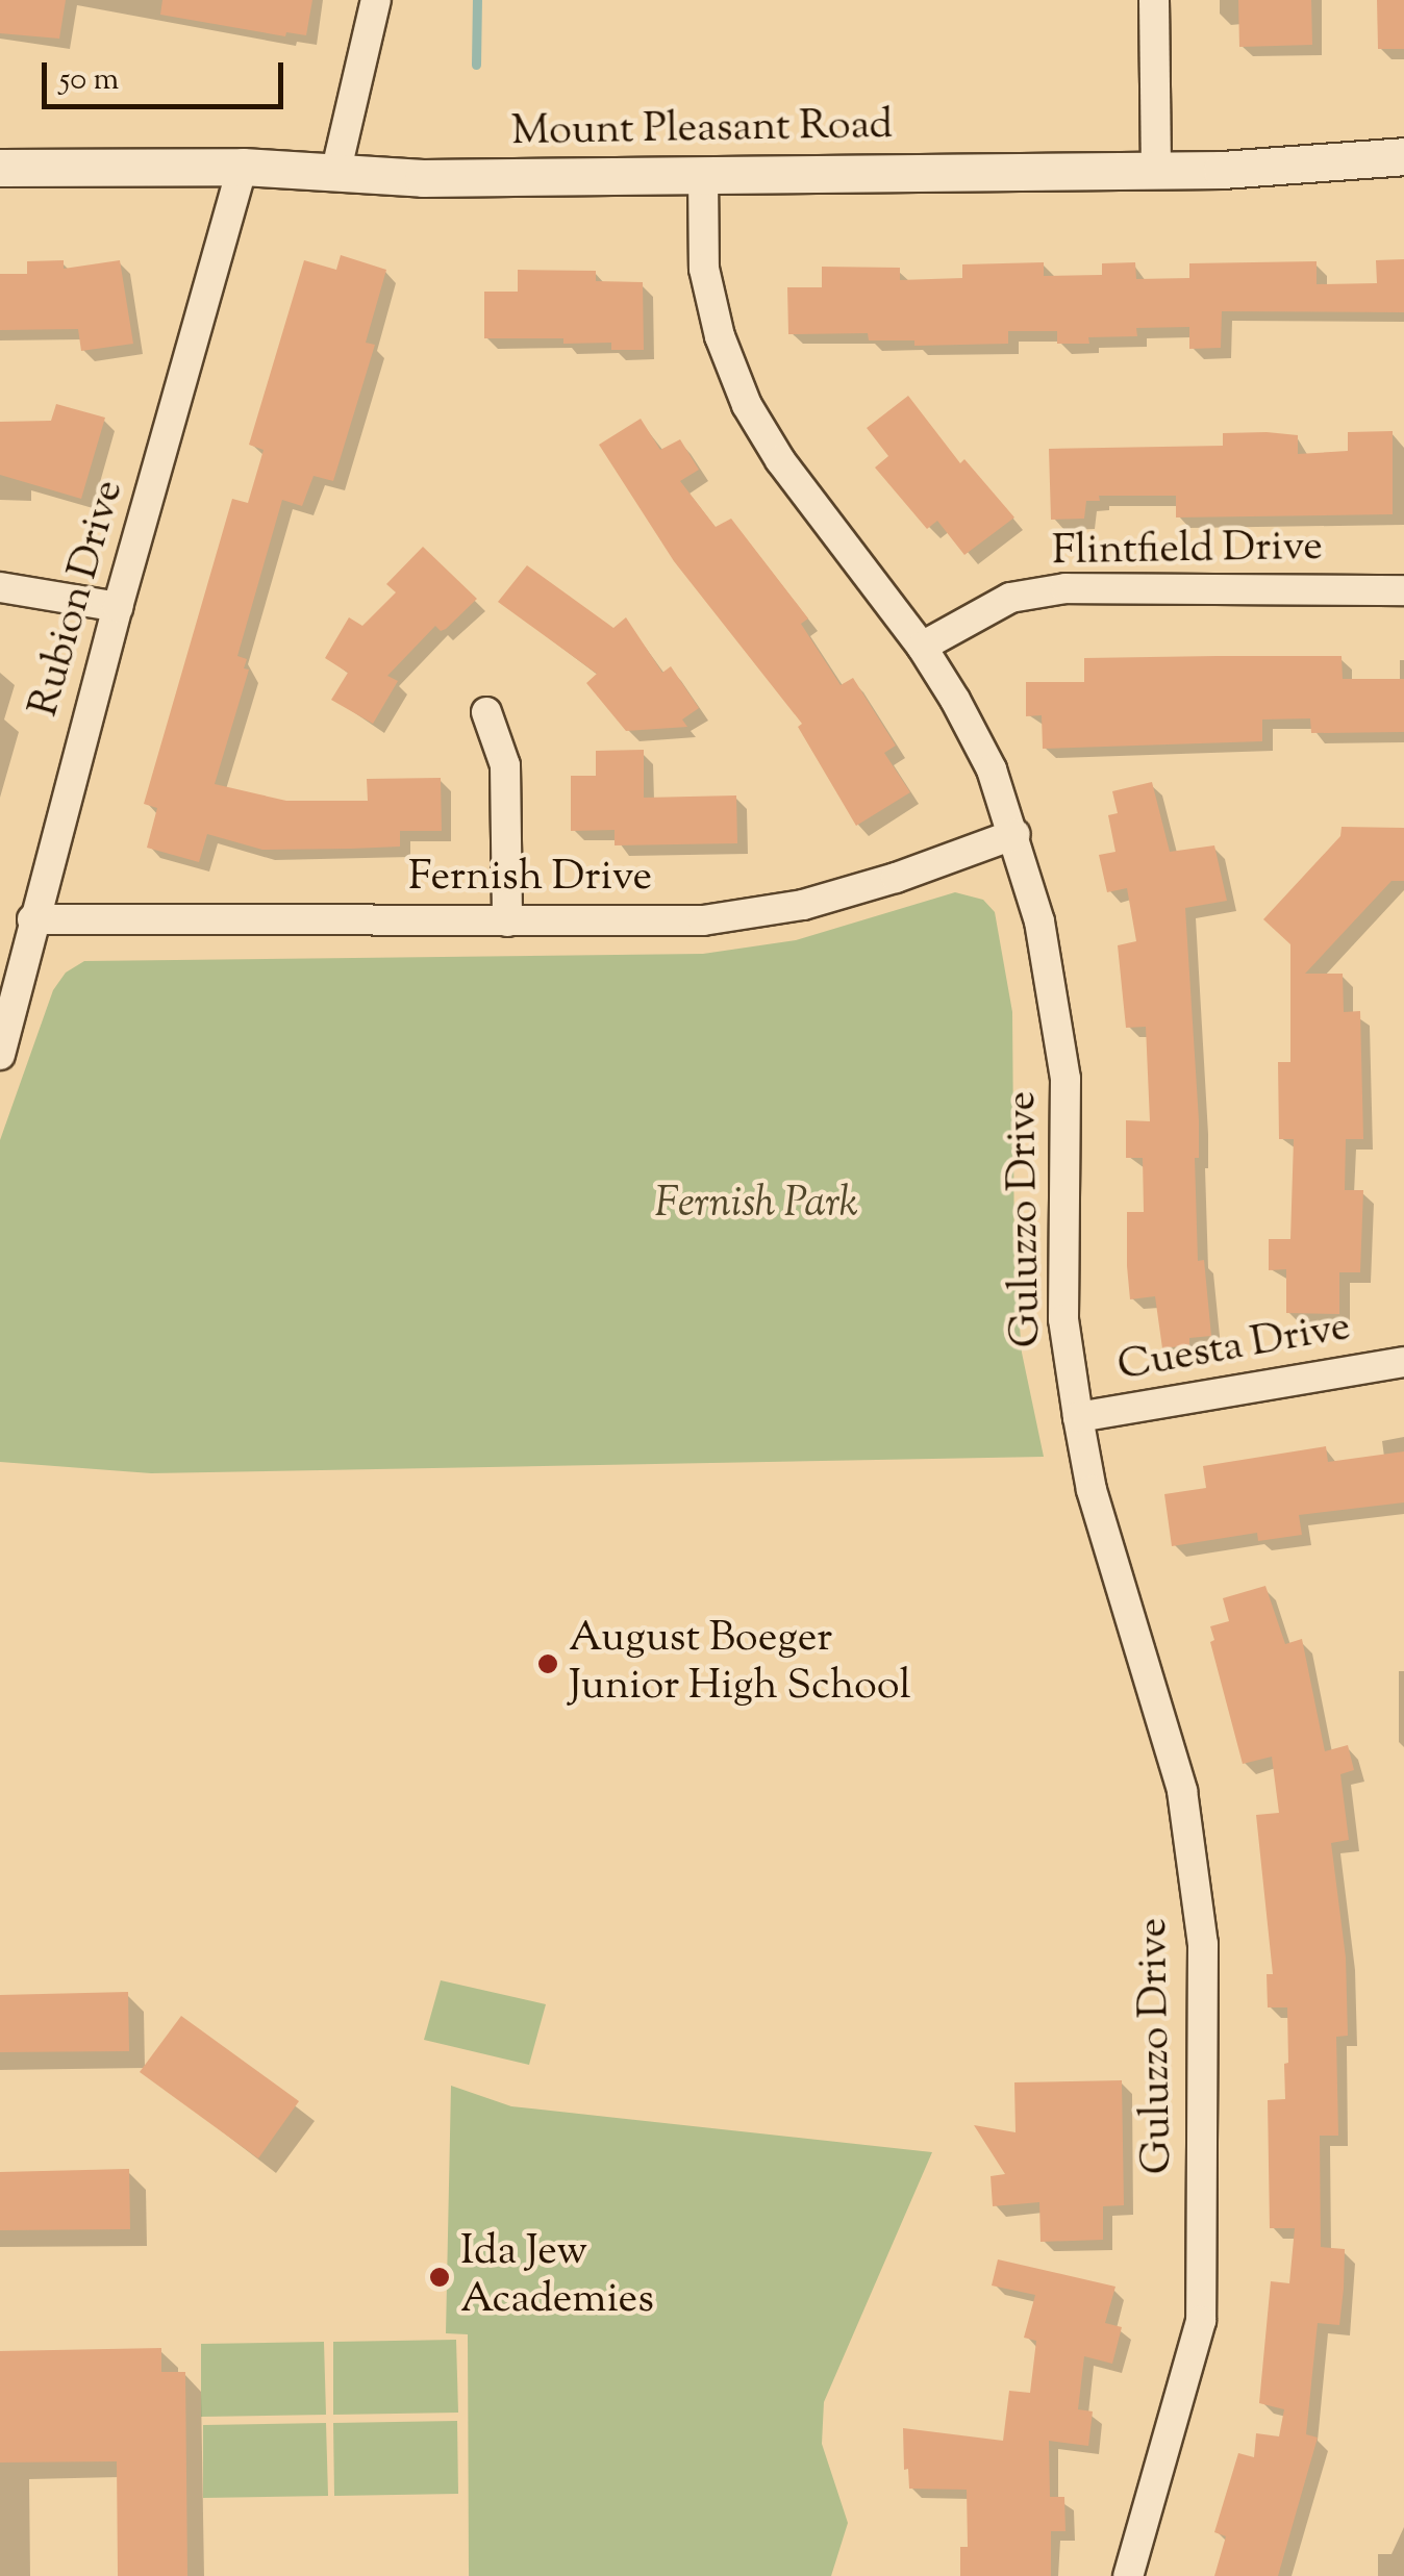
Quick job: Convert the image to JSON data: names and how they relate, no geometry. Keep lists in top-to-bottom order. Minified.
{"streets":{"street":["Mount Pleasant Road","Flintfield Drive","Rubion Drive","Fernish Drive","Guluzzo Drive","Cuesta Drive"]},"crossings":[["Mount Pleasant Road","Rubion Drive"],["Mount Pleasant Road","Guluzzo Drive"],["Flintfield Drive","Guluzzo Drive"],["Rubion Drive","Fernish Drive"],["Fernish Drive","Guluzzo Drive"],["Guluzzo Drive","Cuesta Drive"]],"parks":["Fernish Park"],"places":["August Boeger Junior High School","Ida Jew Academies"],"scale_bar":"50 m"}
